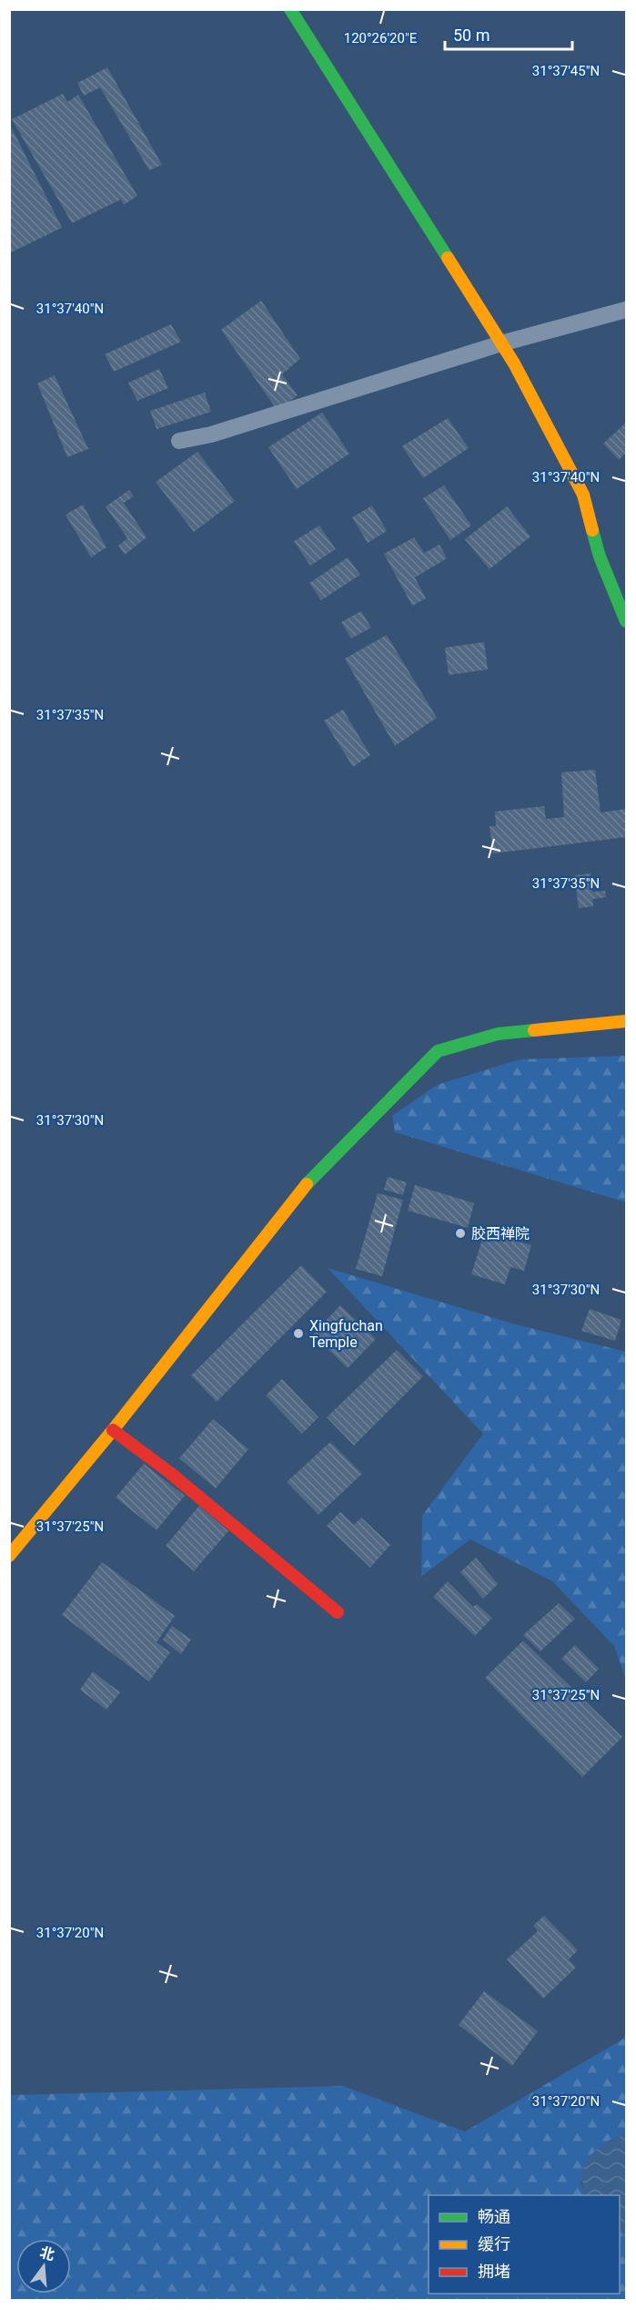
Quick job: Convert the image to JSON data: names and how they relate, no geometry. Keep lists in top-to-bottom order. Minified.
{"places":["胶西禅院","Xingfuchan Temple"],"legend":["畅通","缓行","拥堵"],"scale_bar":"50 m","north":"top","coordinates":["120°26'20\"E","31°37'45\"N","31°37'40\"N","31°37'35\"N","31°37'30\"N","31°37'25\"N","31°37'20\"N"]}
